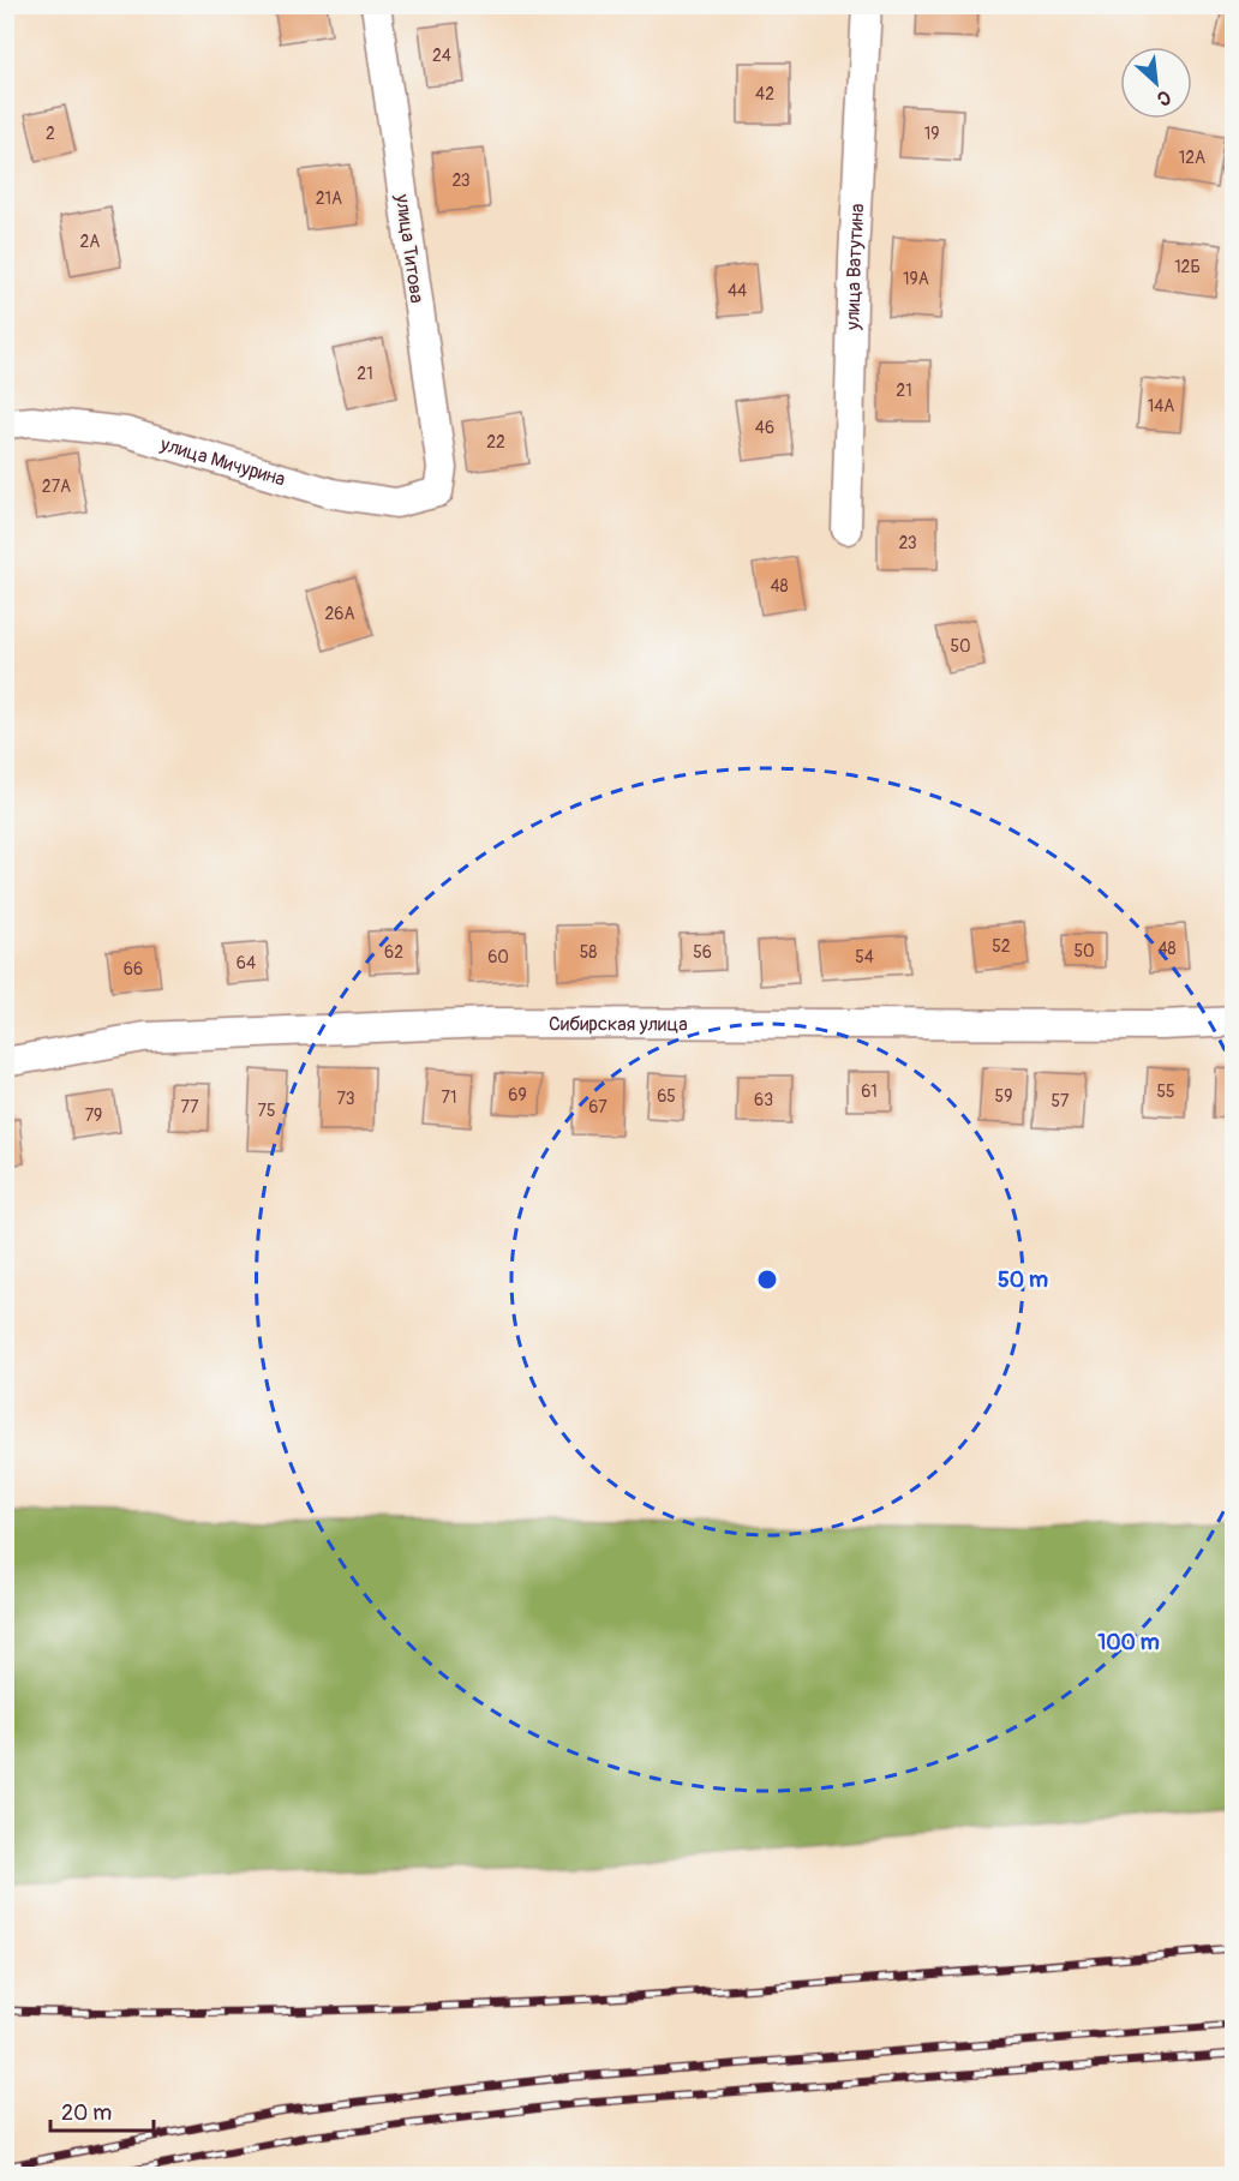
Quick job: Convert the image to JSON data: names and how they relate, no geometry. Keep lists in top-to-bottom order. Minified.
{"streets":{"street":["улица Титова","улица Ватутина","улица Мичурина","Сибирская улица"]},"crossings":[["улица Титова","улица Мичурина"]],"house_numbers":["24","42","2","19","12А","23","21А","2А","12Б","19А","44","21","21","14А","46","22","27А","23","48","26А","50","52","48","50","62","58","56","60","54","64","66","61","55","69","65","59","71","73","63","57","77","67","75","79"],"scale_bar":"20 m","north":"bottom right","rings":["50 m","100 m"]}
